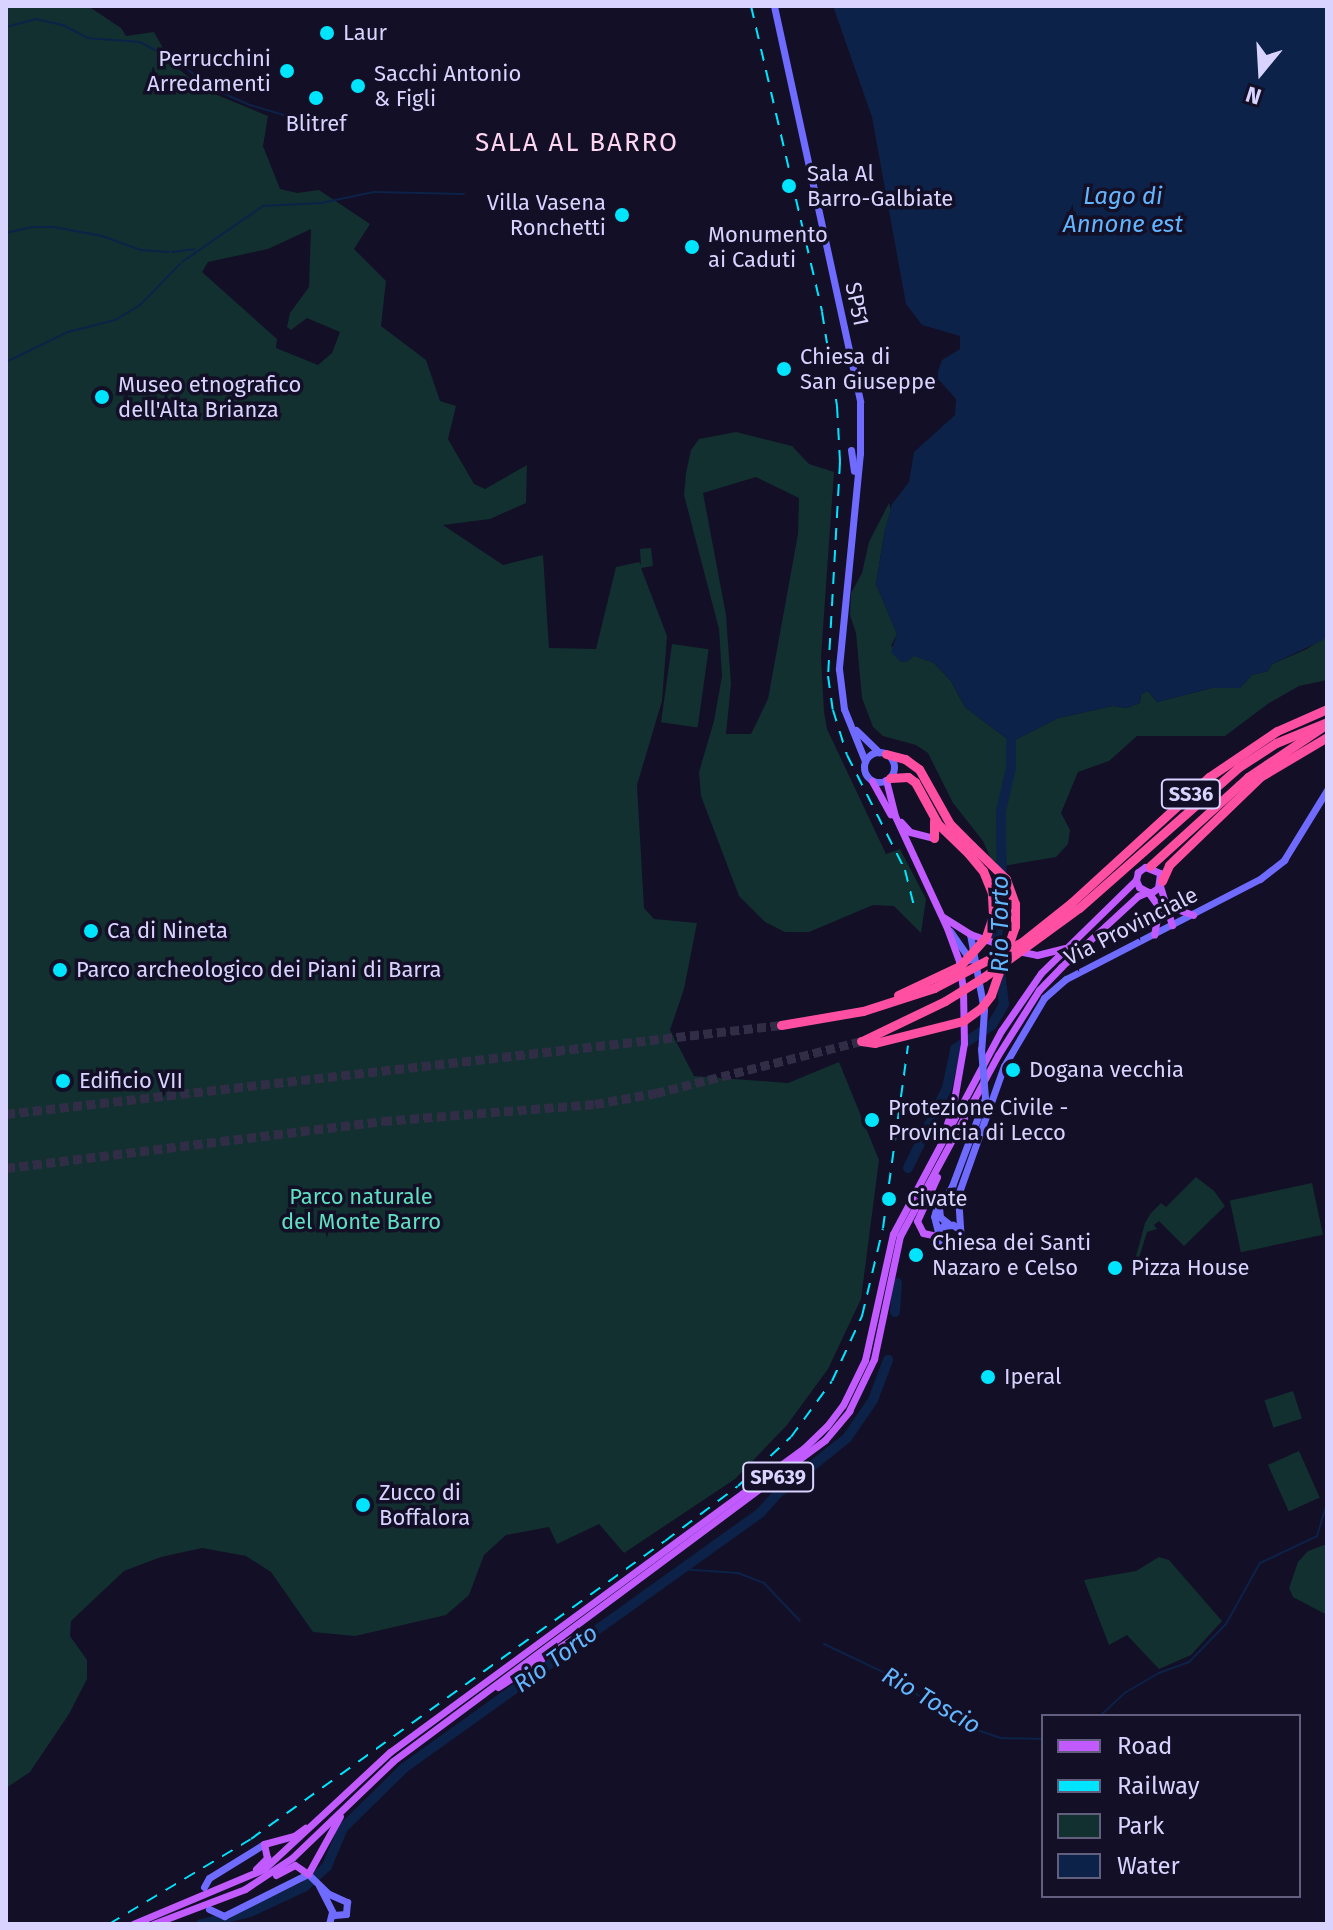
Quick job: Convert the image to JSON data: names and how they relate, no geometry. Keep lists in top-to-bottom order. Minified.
{"streets":{"highway":["SS36"],"main road":["SP51","Via Provinciale","SP639"]},"crossings":[["SP51","SS36"],["SS36","SP639"]],"districts":["SALA AL BARRO"],"water":["Lago di Annone est","Rio Torto","Rio Toscio"],"parks":["Parco naturale del Monte Barro"],"places":["Laur","Perrucchini Arredamenti","Sacchi Antonio & Figli","Blitref","Sala Al Barro-Galbiate","Villa Vasena Ronchetti","Monumento ai Caduti","Chiesa di San Giuseppe","Museo etnografico dell'Alta Brianza","Ca di Nineta","Parco archeologico dei Piani di Barra","Dogana vecchia","Edificio VII","Protezione Civile - Provincia di Lecco","Civate","Chiesa dei Santi Nazaro e Celso","Pizza House","Iperal","Zucco di Boffalora"],"legend":["Road","Railway","Park","Water"],"north":"bottom"}
